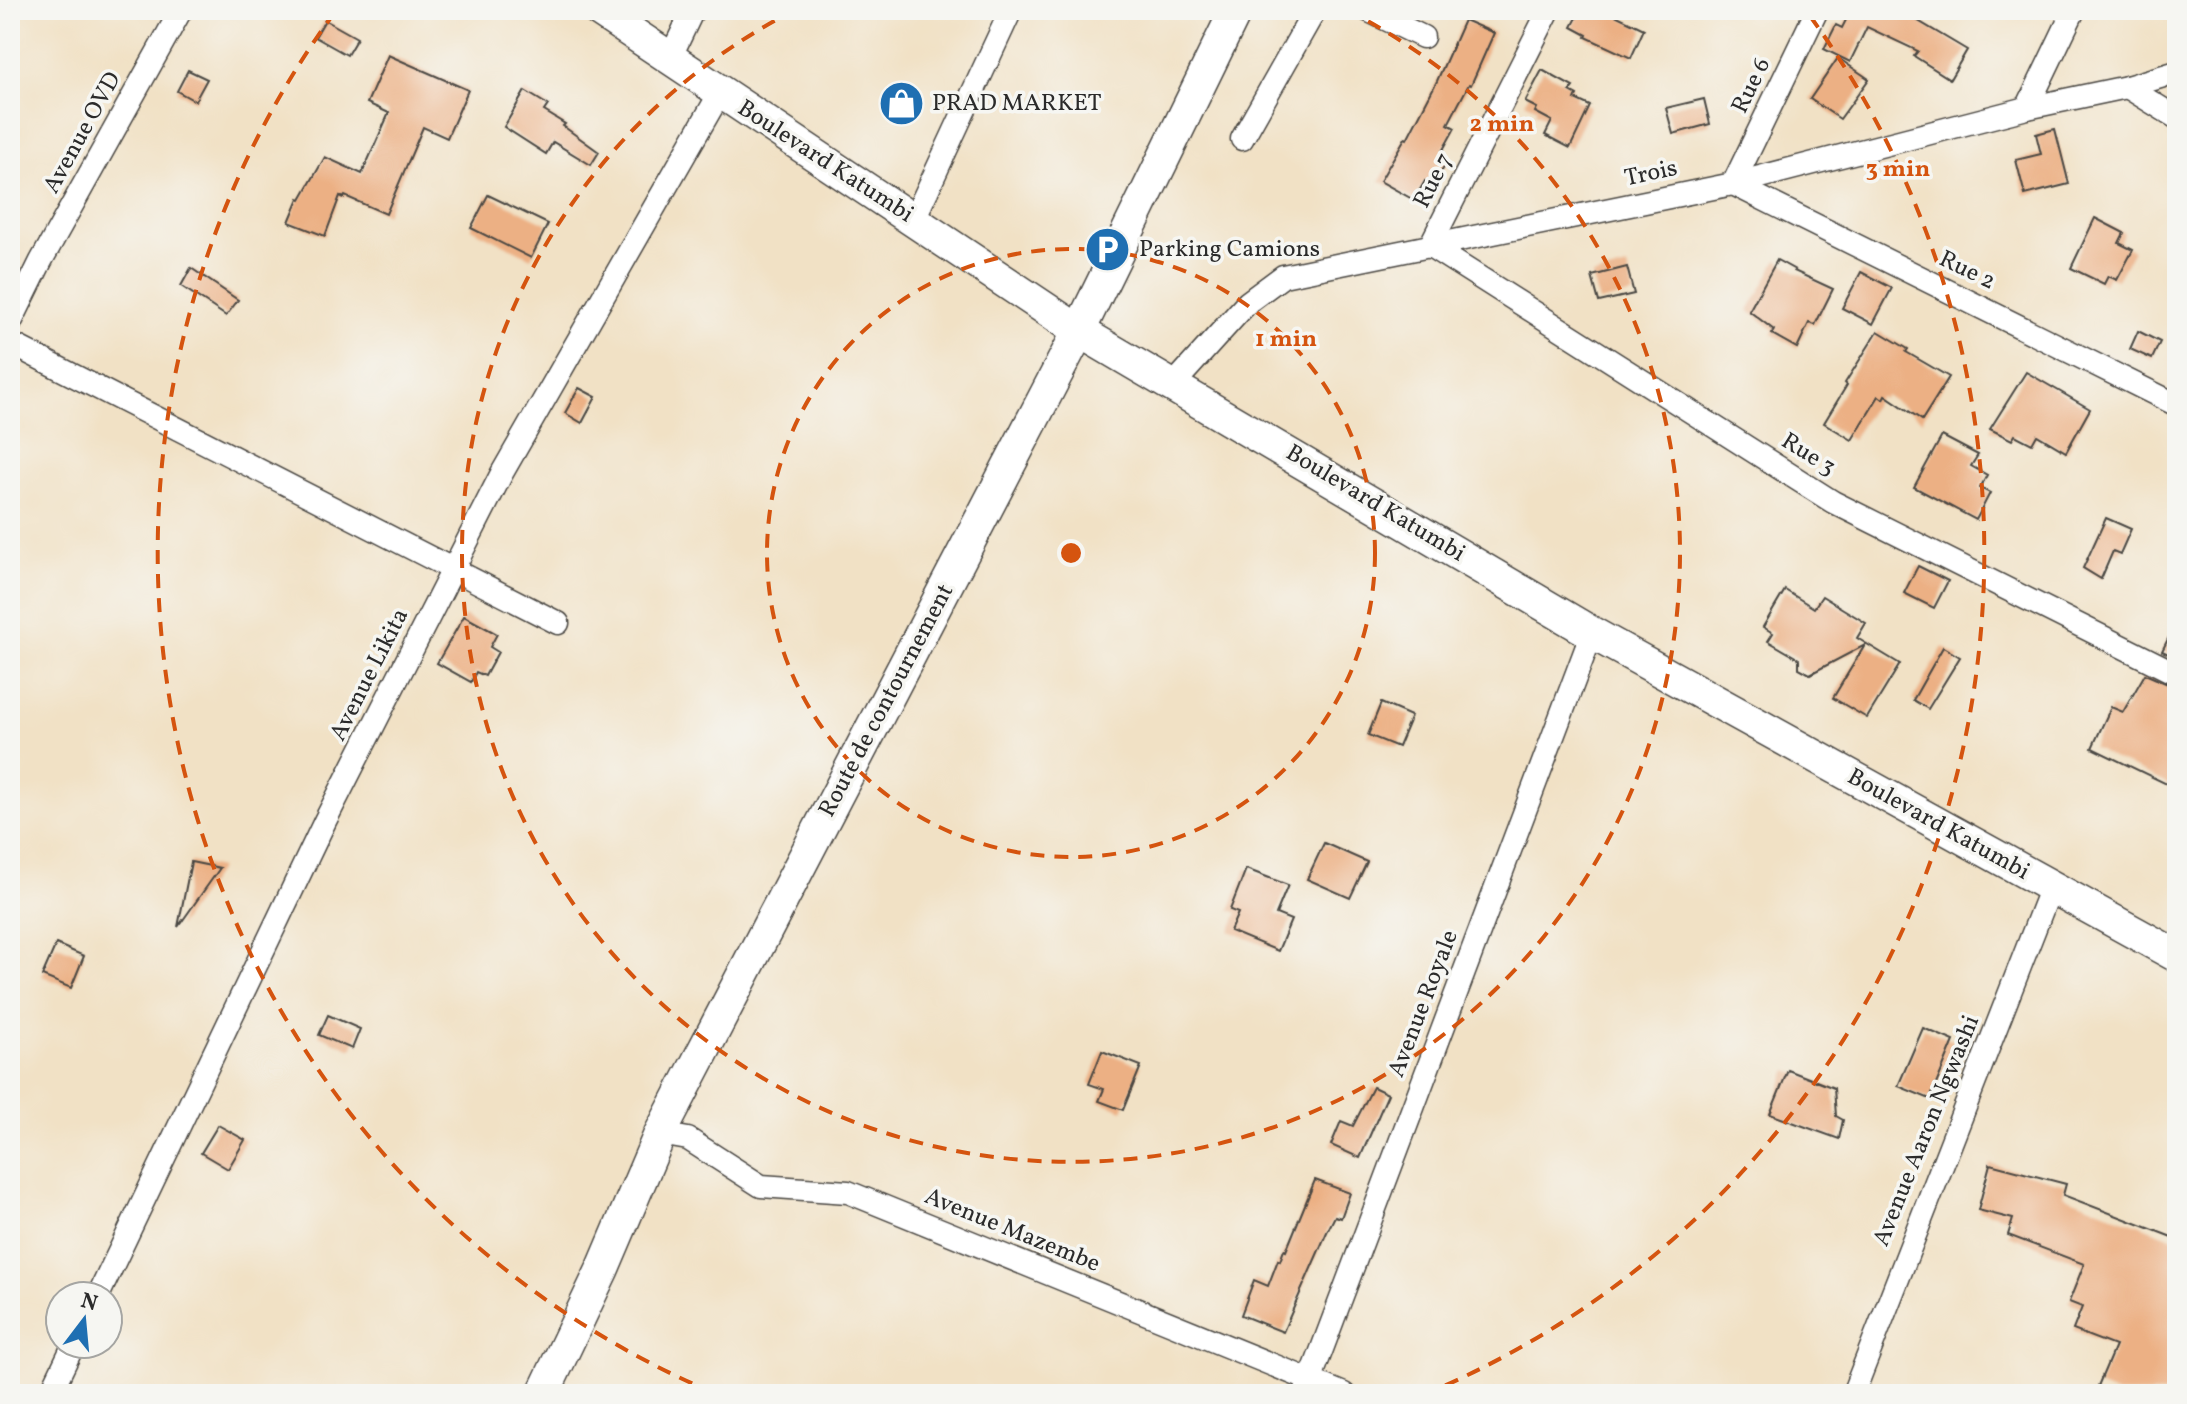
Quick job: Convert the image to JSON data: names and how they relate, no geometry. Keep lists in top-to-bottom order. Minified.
{"streets":{"street":["Rue 6","Avenue OVD","Boulevard Katumbi","Trois","Rue 7","Rue 2","Rue 3","Avenue Likita","Route de contournement","Avenue Royale","Avenue Aaron Ngwashi","Avenue Mazembe"]},"crossings":[["Rue 6","Trois"],["Rue 6","Rue 2"],["Boulevard Katumbi","Trois"],["Boulevard Katumbi","Avenue Likita"],["Boulevard Katumbi","Route de contournement"],["Boulevard Katumbi","Avenue Royale"],["Boulevard Katumbi","Avenue Aaron Ngwashi"],["Trois","Rue 7"],["Trois","Rue 2"],["Trois","Rue 3"],["Rue 7","Rue 3"],["Route de contournement","Avenue Mazembe"],["Avenue Royale","Avenue Mazembe"]],"places":{"shop":["PRAD MARKET"],"parking":["Parking Camions"]},"north":"top","rings":["2 min","3 min","1 min"]}
